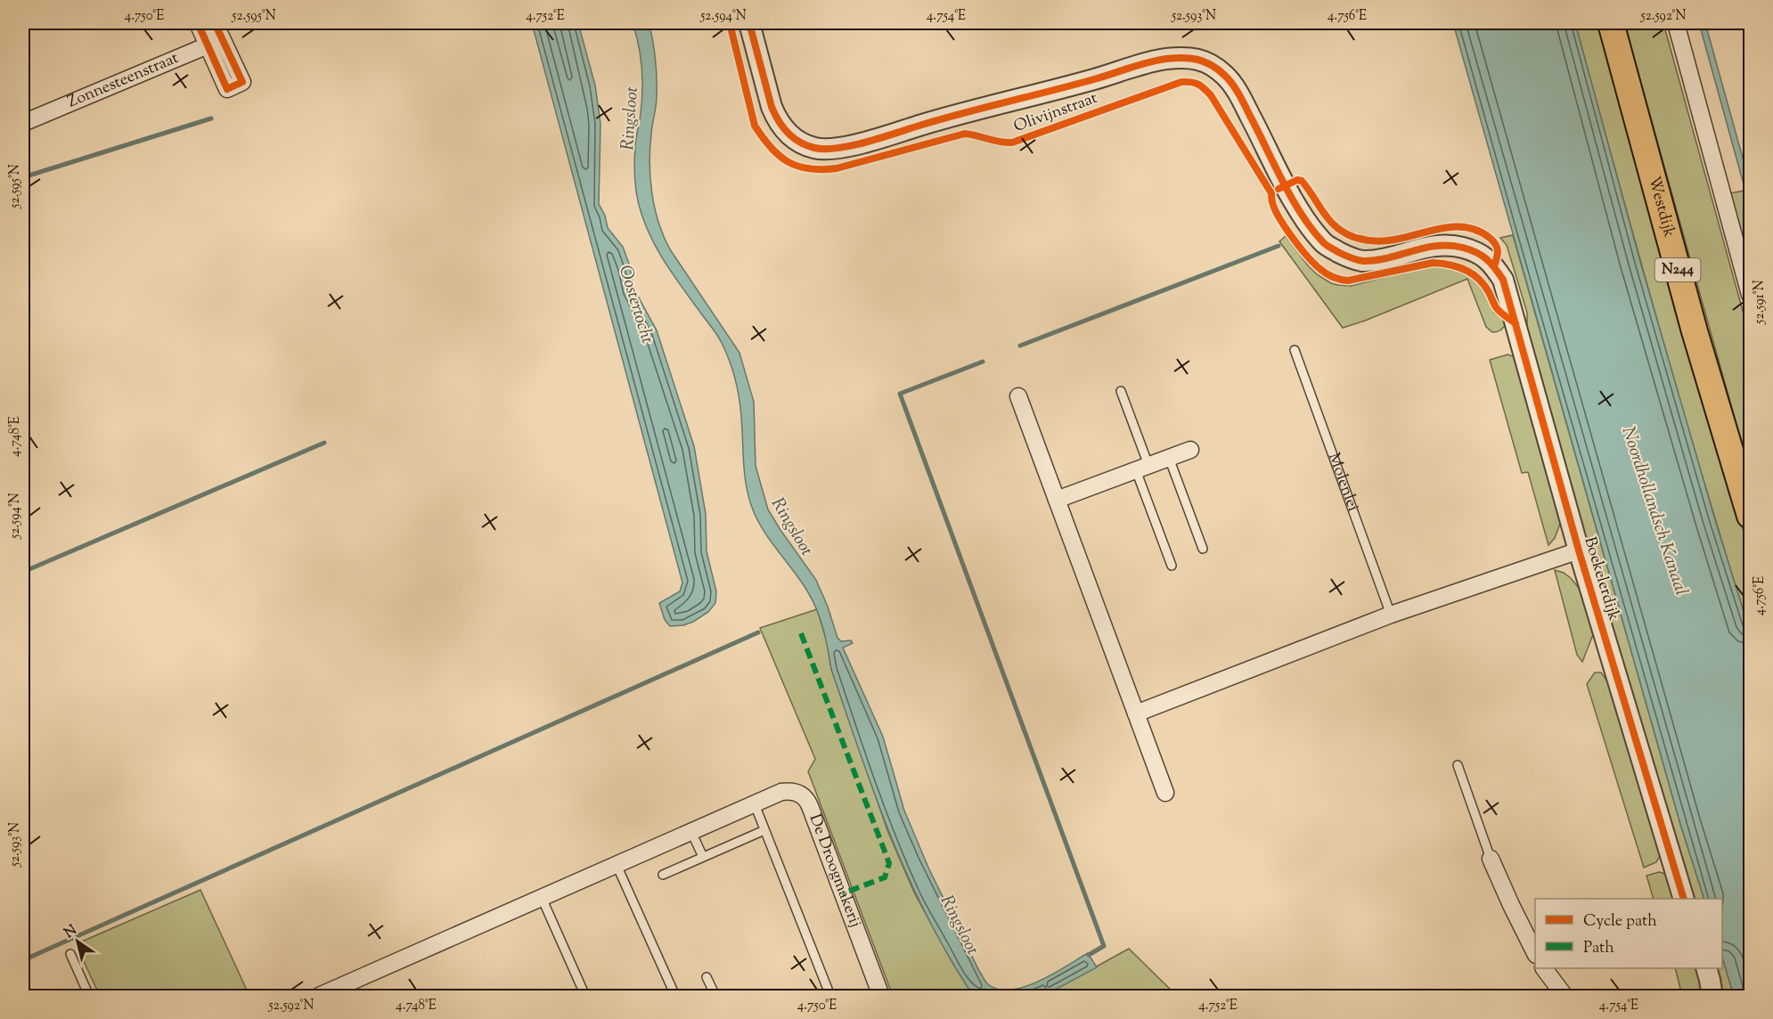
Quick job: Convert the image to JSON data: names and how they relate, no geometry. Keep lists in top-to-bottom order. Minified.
{"streets":{"main road":["Westdijk","N244"],"street":["Zonnesteenstraat","Olivijnstraat","Boekelerdijk","De Droogmakerij"],"lane":["Molenlei"]},"crossings":[["Olivijnstraat","Boekelerdijk"]],"water":["Ringsloot","Oostertocht","Noordhollandsch Kanaal"],"legend":["Cycle path","Path"],"north":"top left","coordinates":["4.750°E","52.595°N","4.752°E","52.594°N","4.754°E","52.593°N","4.756°E","52.592°N","52.591°N","4.748°E"]}
